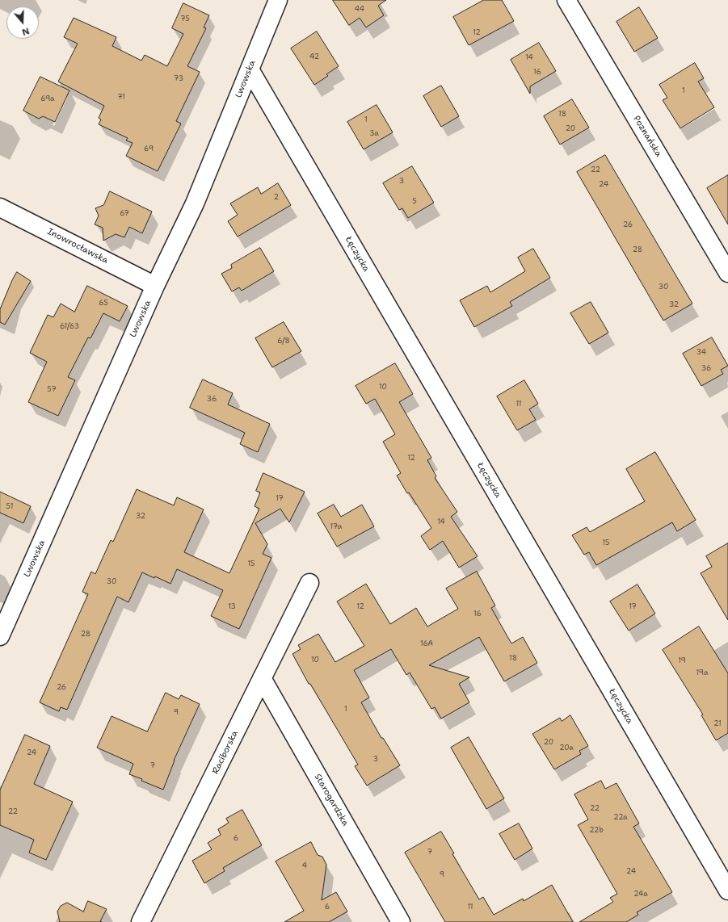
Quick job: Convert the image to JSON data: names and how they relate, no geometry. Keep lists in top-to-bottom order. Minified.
{"streets":{"street":["Lwowska","Poznańska","Inowrocławska","Łęczycka","Raciborska","Starogardzka"]},"crossings":[["Lwowska","Inowrocławska"],["Lwowska","Łęczycka"],["Raciborska","Starogardzka"]],"house_numbers":["44","75","12","42","14","16","73","1","71","69a","18","1","20","3a","69","22","3","24","2","5","67","26","28","30","65","32","61/63","6/8","34","36","10","57","36","11","12","17","51","32","14","17a","15","15","30","13","12","17","16","28","16A","18","10","19","19a","26","1","9","21","20","20a","24","3","7","22","22","22a","22b","6","7","4","24","9","24a","6","11"],"north":"bottom"}
